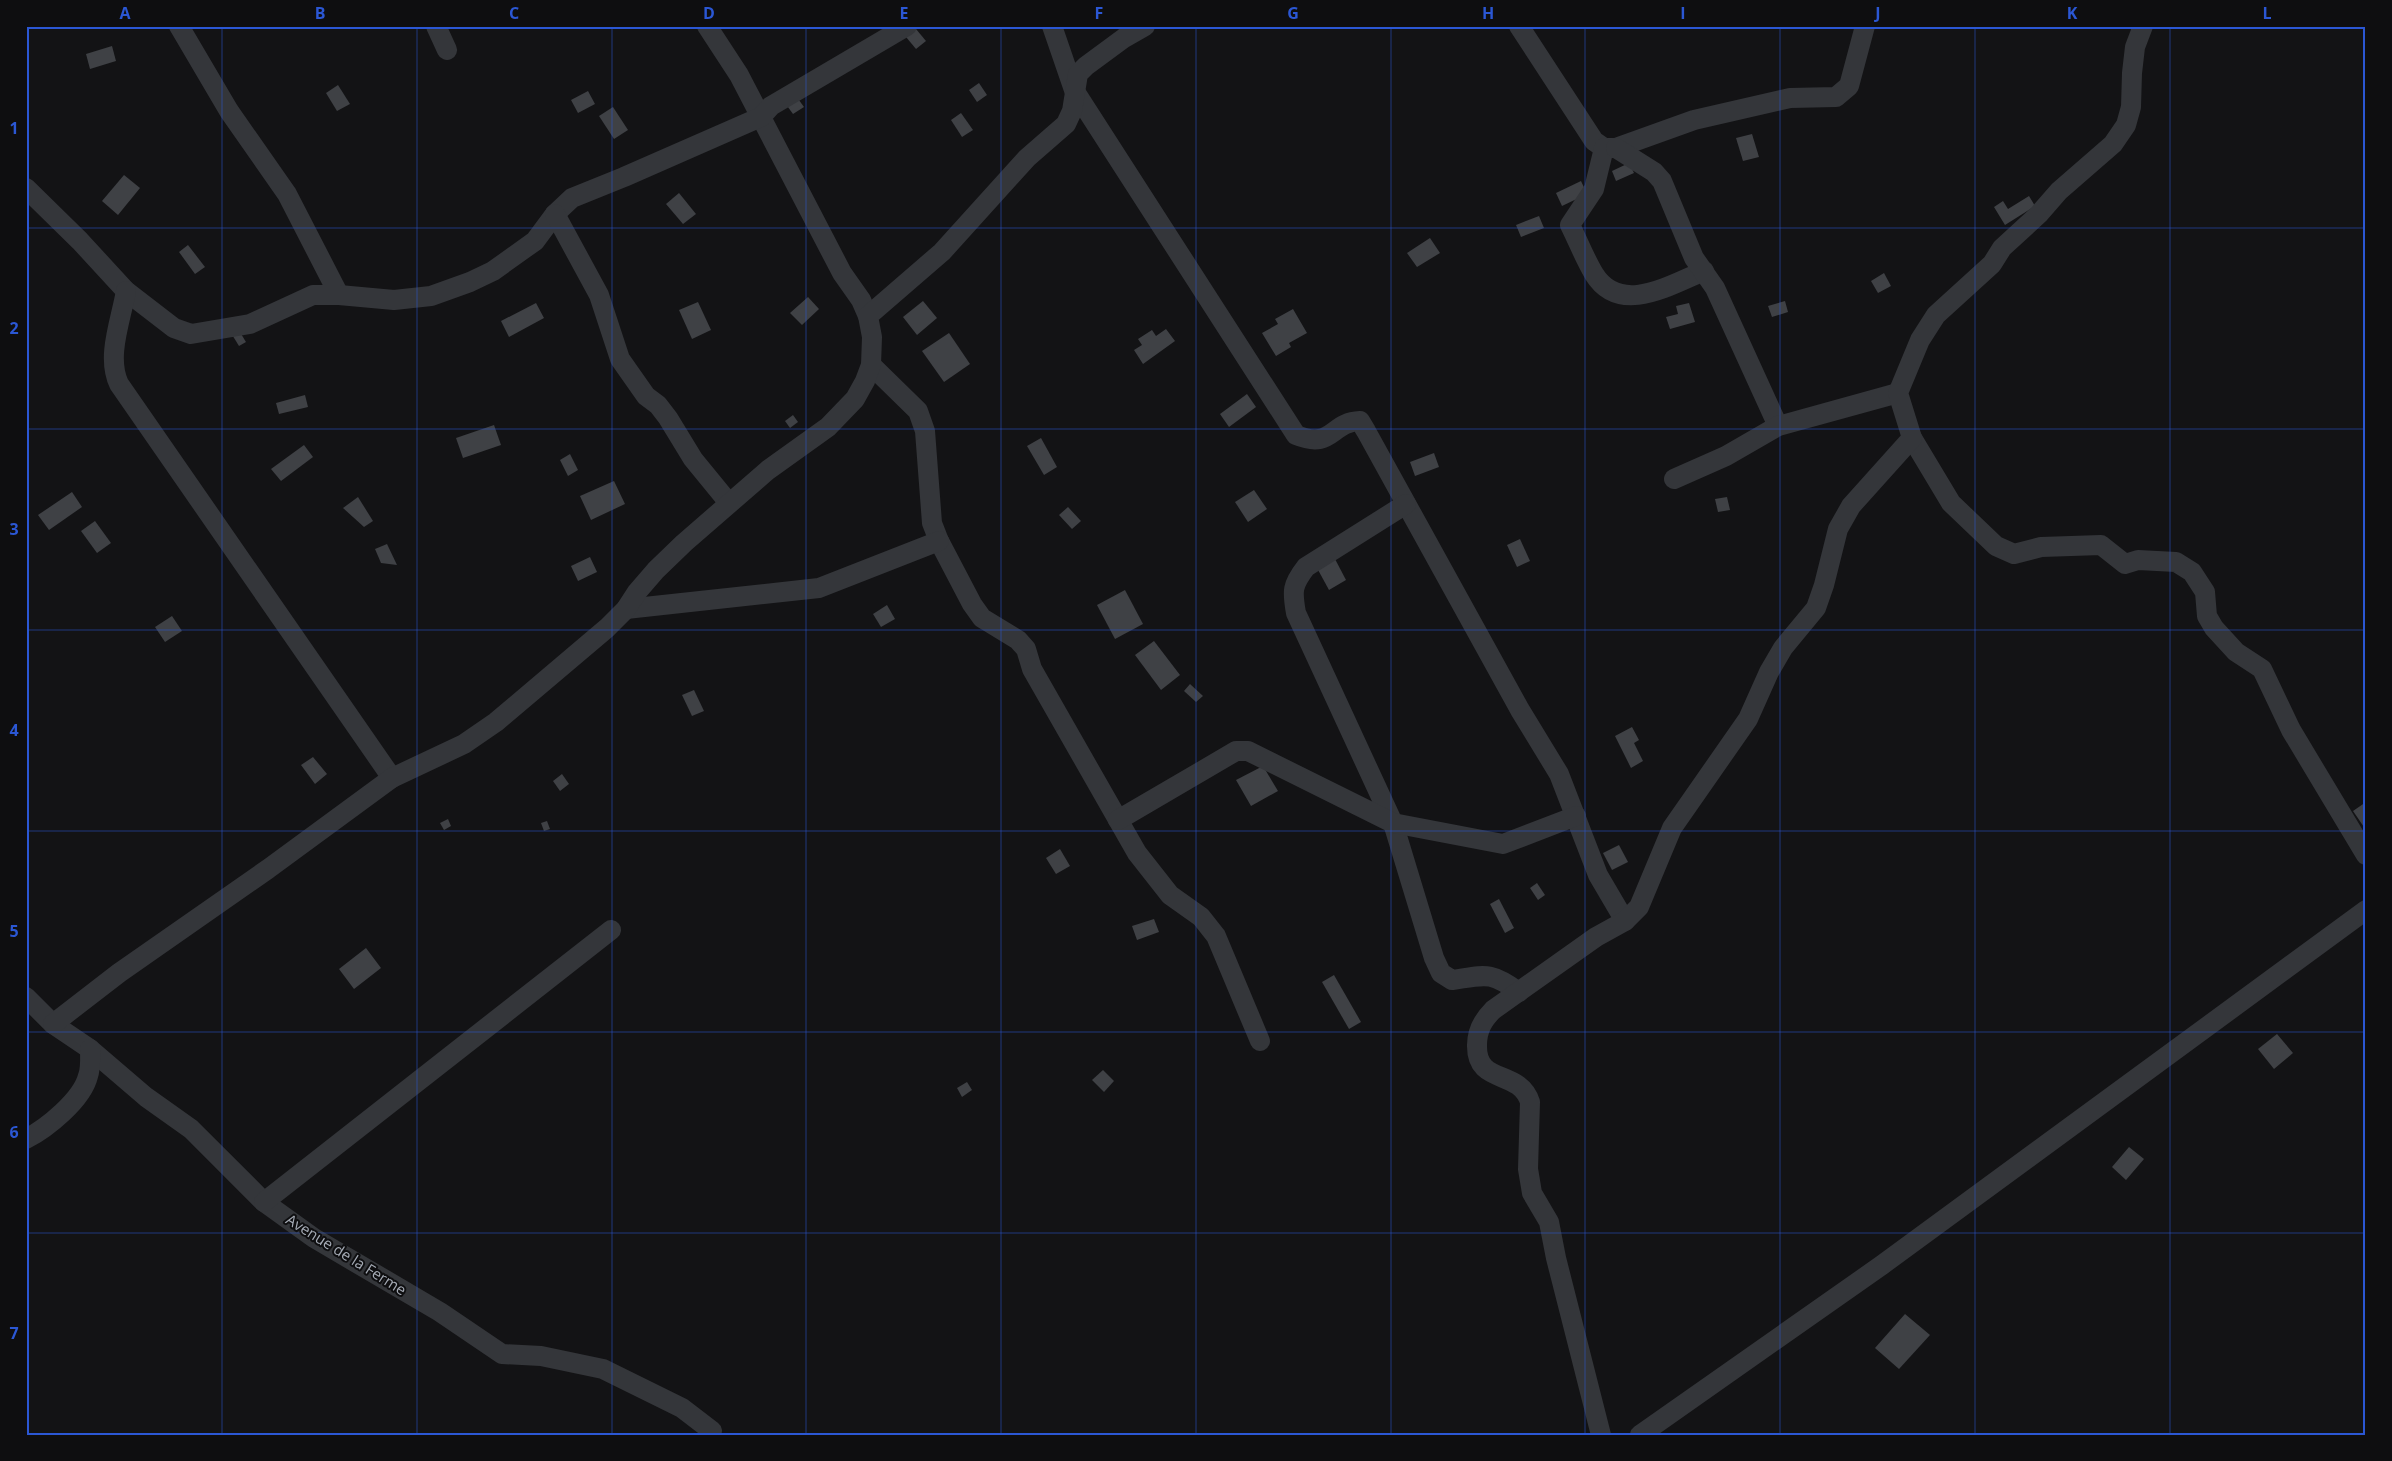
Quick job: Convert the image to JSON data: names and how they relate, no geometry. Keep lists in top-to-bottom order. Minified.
{"streets":{"street":["Avenue de la Ferme"]},"grid":{"columns":["A","B","C","D","E","F","G","H","I","J","K","L"],"rows":["1","2","3","4","5","6","7"]}}
